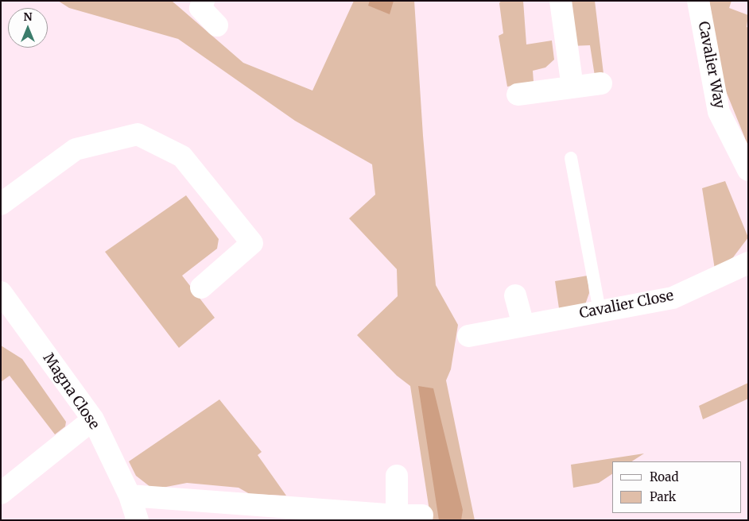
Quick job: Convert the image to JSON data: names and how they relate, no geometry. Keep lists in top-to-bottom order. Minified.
{"streets":{"street":["Cavalier Way","Cavalier Close","Magna Close"]},"legend":["Road","Park"],"north":"top"}
